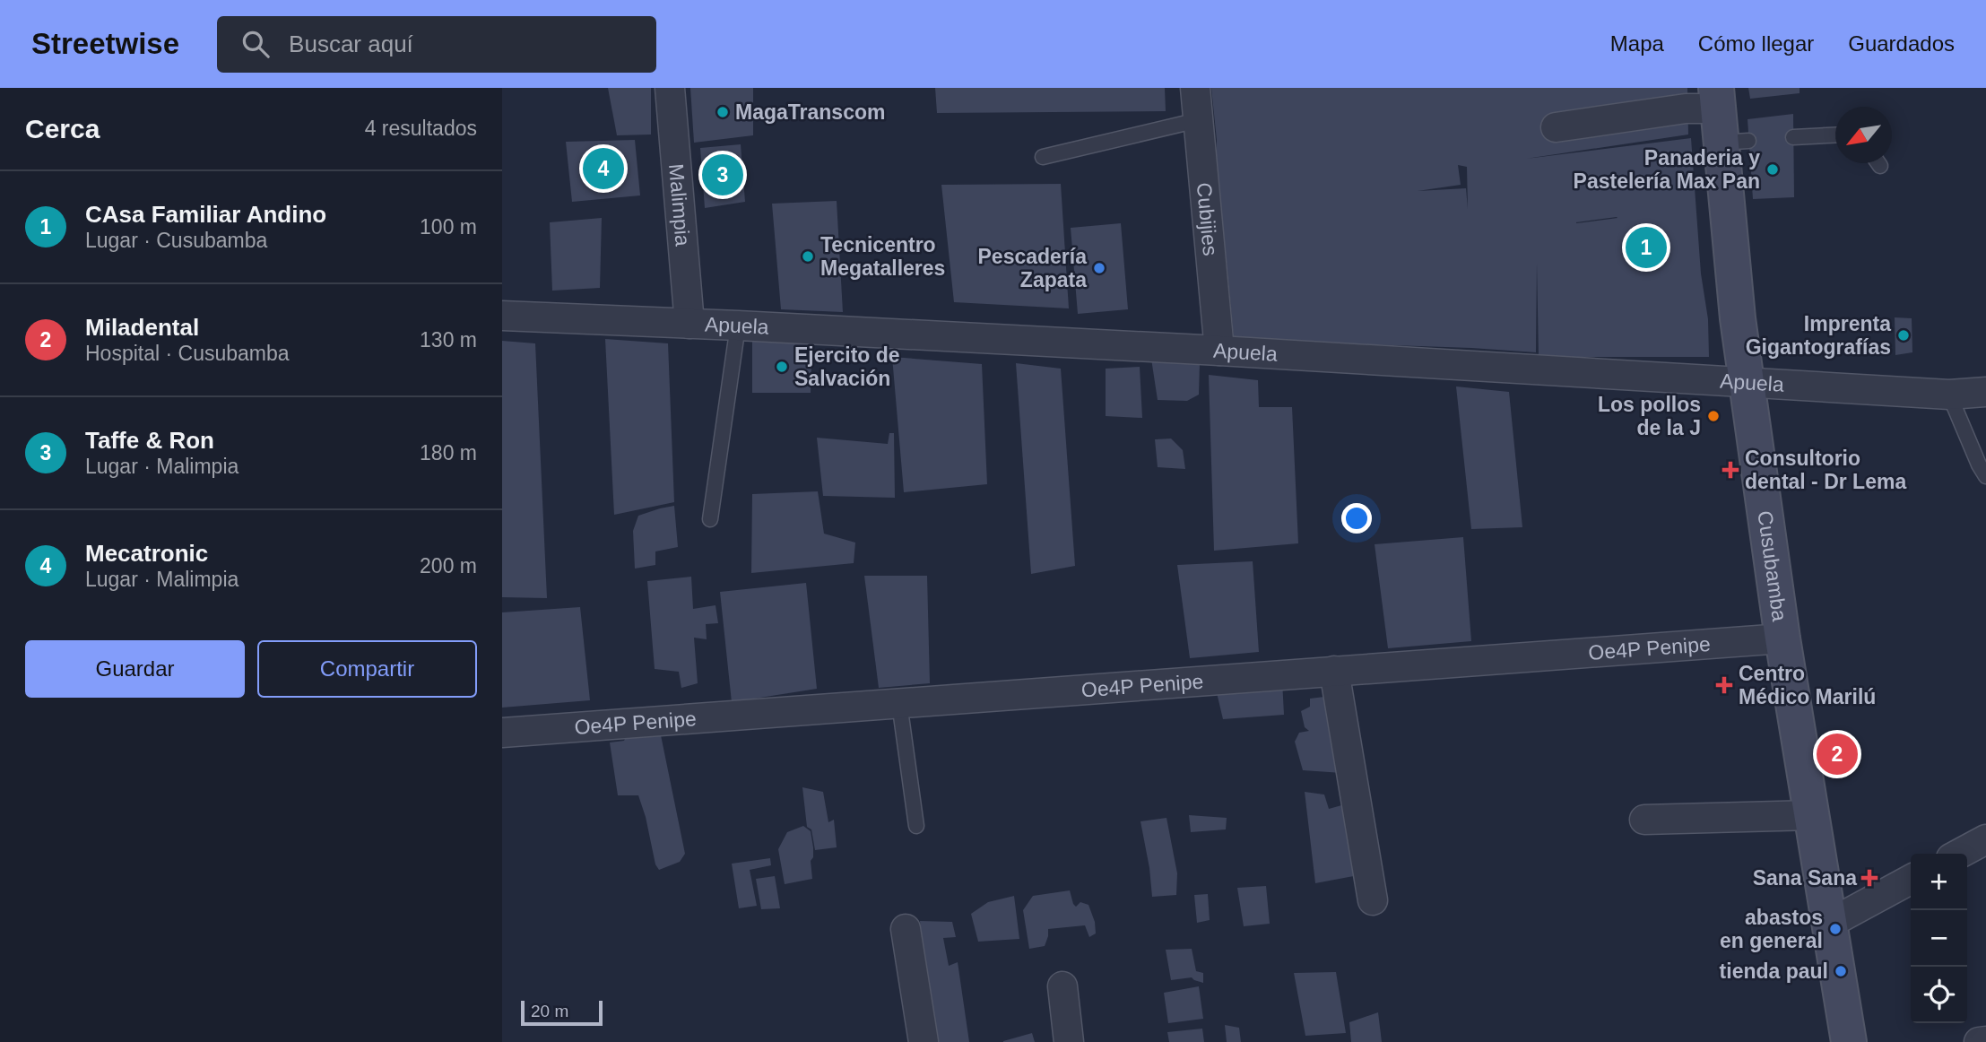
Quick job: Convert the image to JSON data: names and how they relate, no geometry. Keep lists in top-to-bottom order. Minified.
{"streets":{"street":["Malimpia","Cubijies","Apuela","Cusubamba","Oe4P Penipe"]},"crossings":[["Malimpia","Apuela"],["Cubijies","Apuela"],["Apuela","Cusubamba"],["Cusubamba","Oe4P Penipe"]],"places":{"other":["MagaTranscom","Panaderia y Pastelería Max Pan","Tecnicentro Megatalleres","Pescadería Zapata","Imprenta Gigantografías","Ejercito de Salvación","Los pollos de la J","abastos en general","tienda paul"],"health":["Consultorio dental - Dr Lema","Centro Médico Marilú","Sana Sana"]},"scale_bar":"20 m","north":"bottom left","page":{"header":"Streetwise","search":"Buscar aquí","nav":["Mapa","Cómo llegar","Guardados"],"heading":["Cerca","4 resultados"],"pins":["4","3","1","2"],"list":[{"mark":"1","name":"CAsa Familiar Andino","note":"Lugar · Cusubamba","value":"100 m"},{"mark":"2","name":"Miladental","note":"Hospital · Cusubamba","value":"130 m"},{"mark":"3","name":"Taffe & Ron","note":"Lugar · Malimpia","value":"180 m"},{"mark":"4","name":"Mecatronic","note":"Lugar · Malimpia","value":"200 m"}],"buttons":["Guardar","Compartir"],"map_buttons":["+","−"],"scale":"20 m"}}
